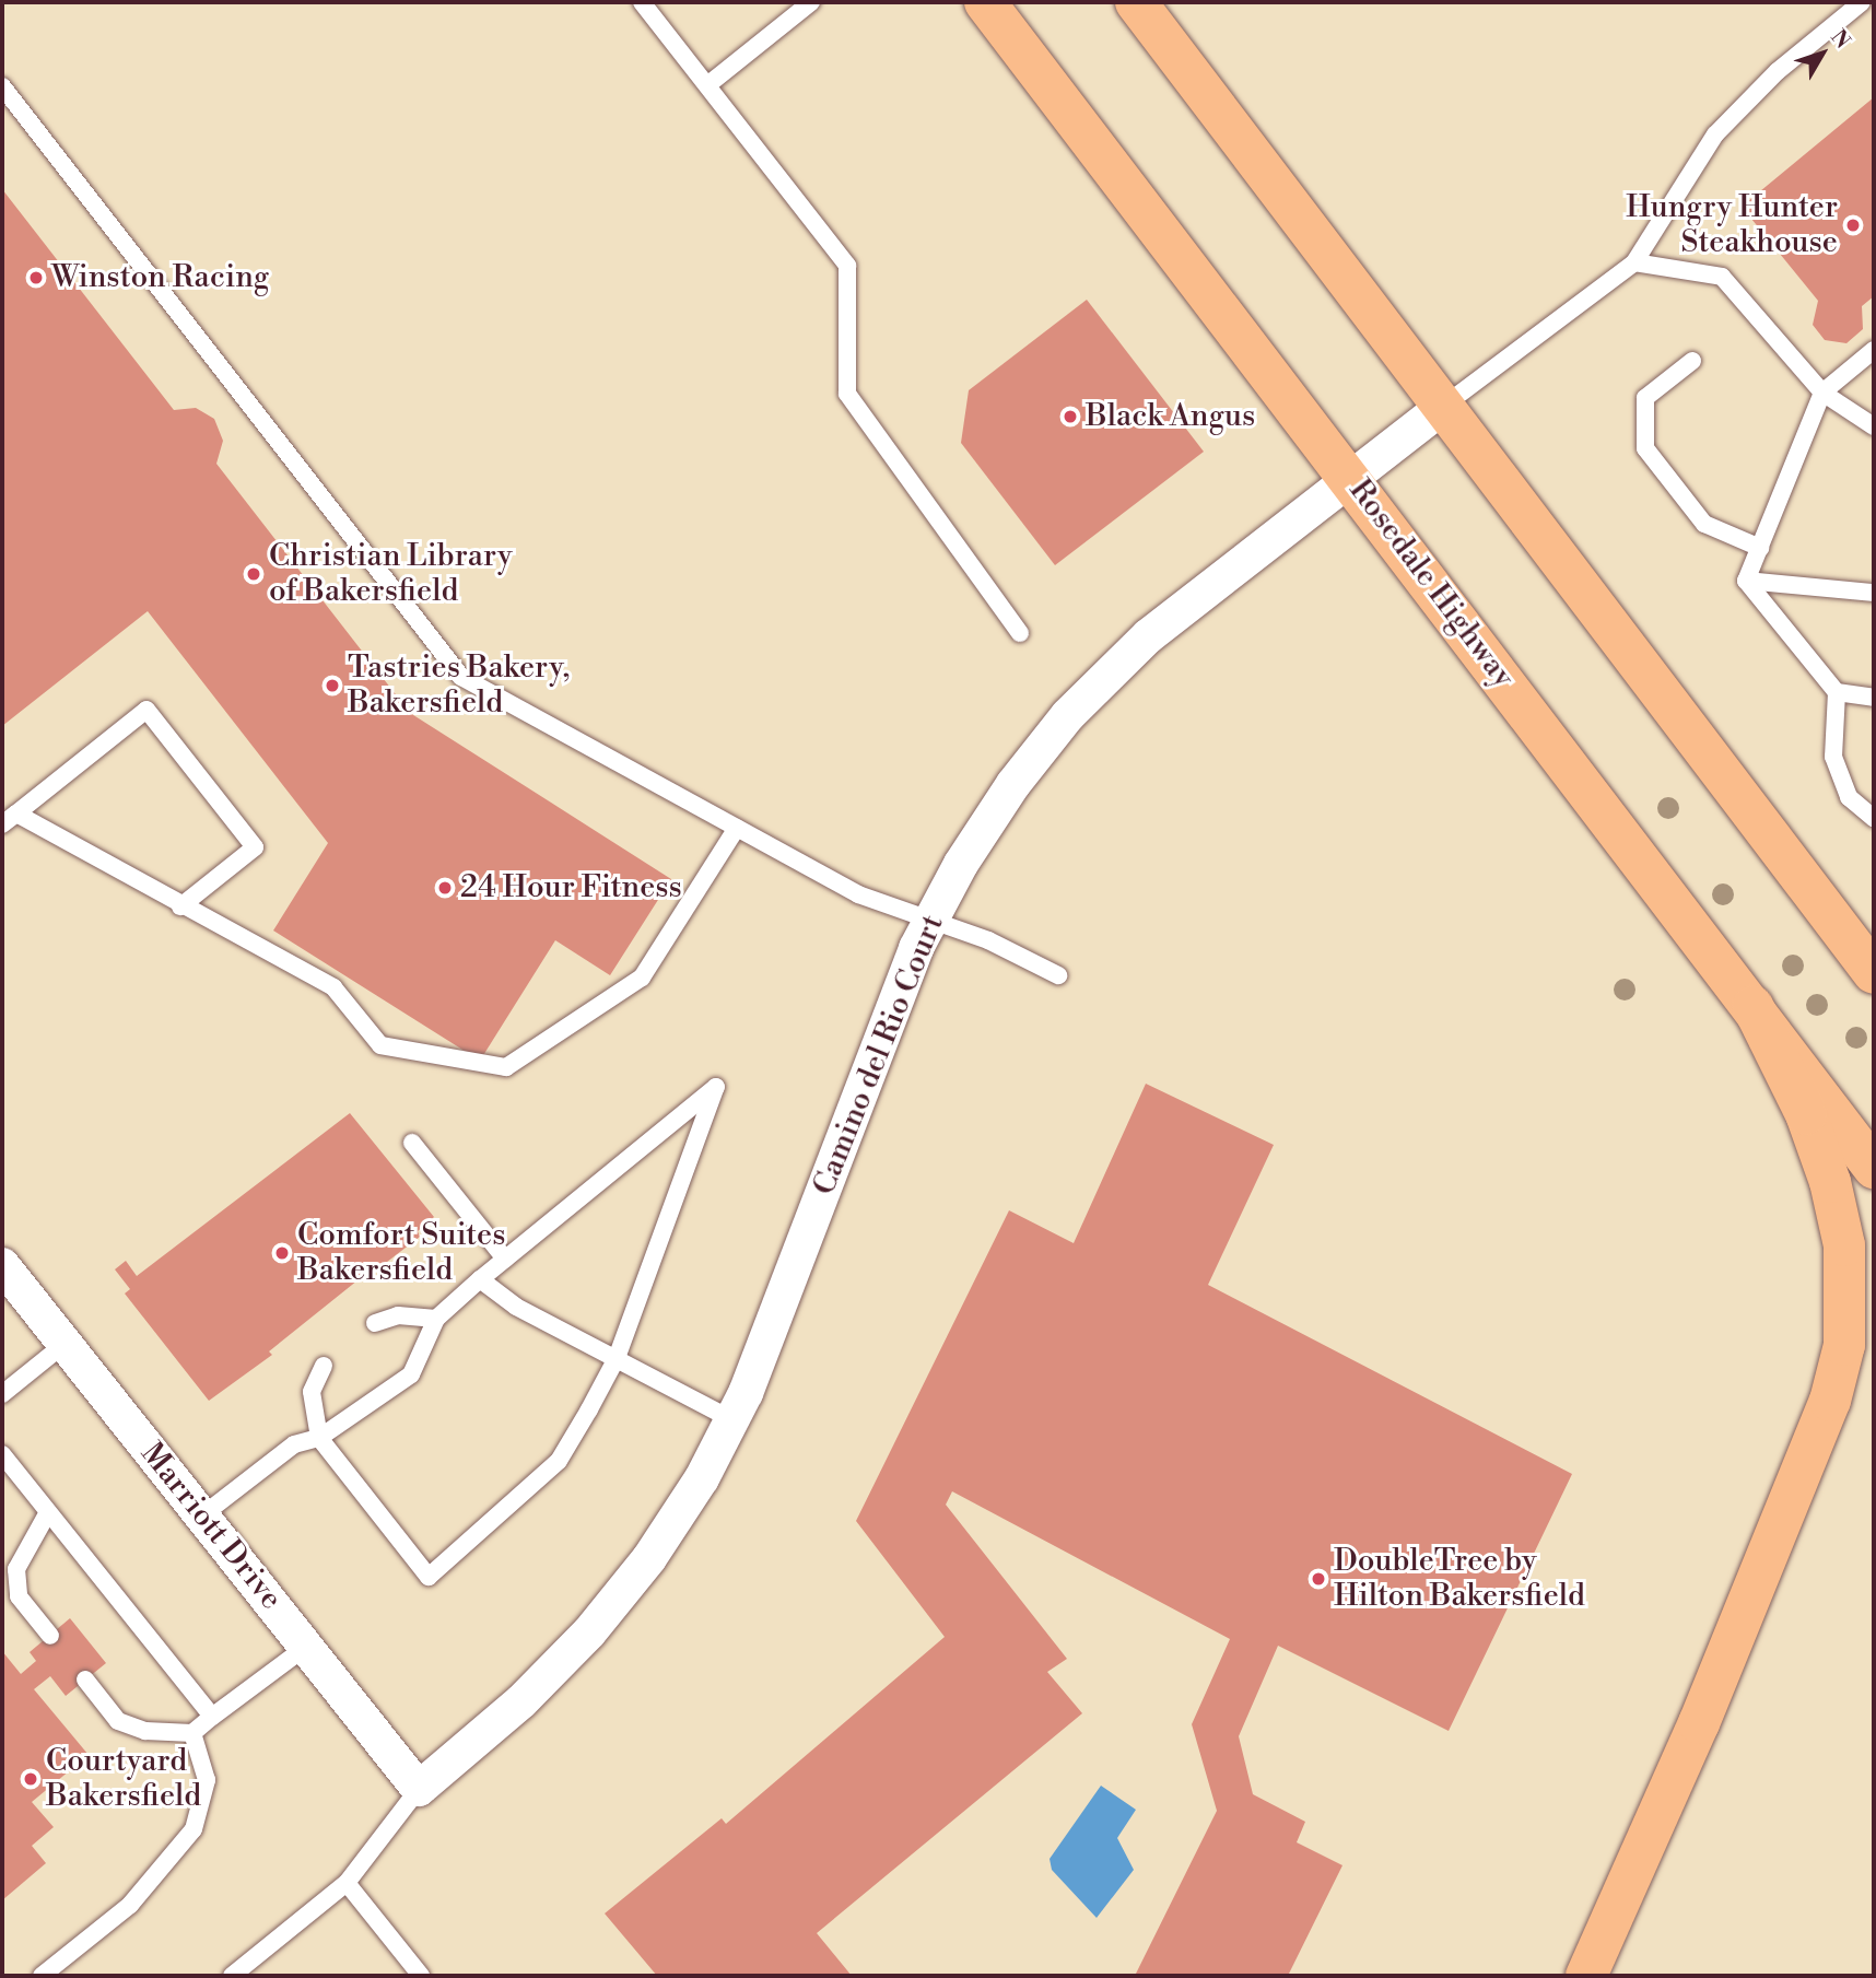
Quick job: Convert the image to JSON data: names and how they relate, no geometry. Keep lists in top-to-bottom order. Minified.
{"streets":{"main road":["Rosedale Highway"],"street":["Camino del Rio Court","Marriott Drive"]},"crossings":[["Rosedale Highway","Camino del Rio Court"],["Camino del Rio Court","Marriott Drive"]],"places":["Hungry Hunter Steakhouse","Winston Racing","Black Angus","Christian Library of Bakersfield","Tastries Bakery, Bakersfield","24 Hour Fitness","Comfort Suites Bakersfield","DoubleTree by Hilton Bakersfield","Courtyard Bakersfield"],"north":"top right"}
